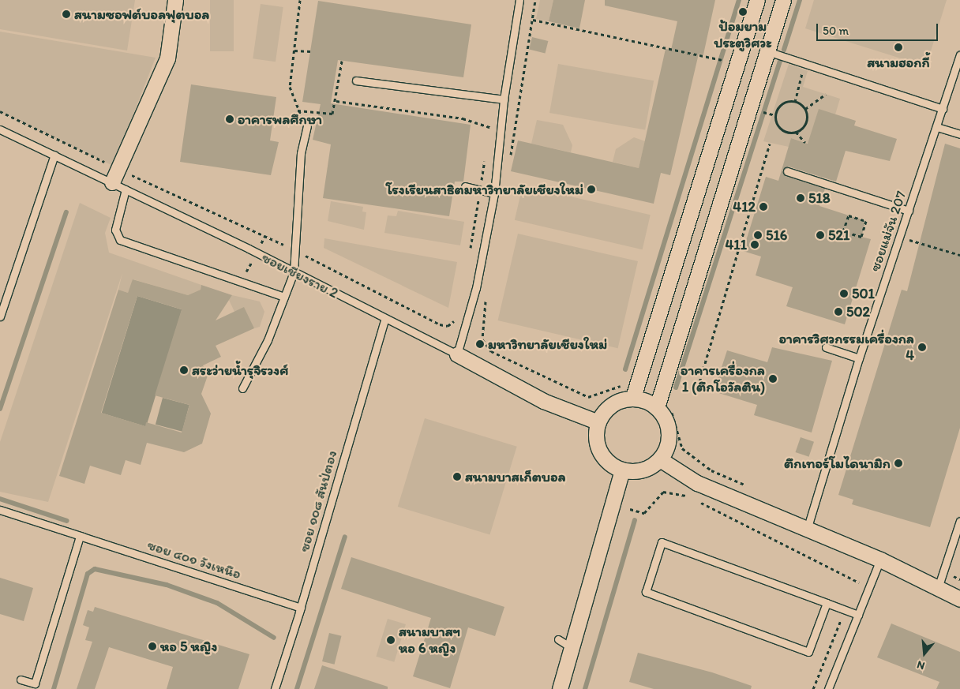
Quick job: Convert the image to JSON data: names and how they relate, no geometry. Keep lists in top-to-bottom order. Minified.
{"streets":{"street":["ซอยเชียงราย 2"],"lane":["ซอยแม่จัน 207","ซอย ๑๐๘ สันป่ตอง","ซอย ๔๐๑ วังเหนึอ"]},"crossings":[["ซอยเชียงราย 2","ซอย ๑๐๘ สันป่ตอง"],["ซอย ๑๐๘ สันป่ตอง","ซอย ๔๐๑ วังเหนึอ"]],"places":["ป้อมยาม ประตูวิศวะ","สนามซอฟต์บอลฟุตบอล","สนามฮอกกี้","อาคารพลศึกษา","โรงเรียนสาธิตมหาวิทยาลัยเชียงใหม่","518","412","516","521","411","501","502","มหาวิทยาลัยเชียงใหม่","อาคารวิศวกรรมเครื่องกล 4","สระว่ายน้ำรุจิรวงศ์","อาคารเครื่องกล 1 (ตึกโอวัลติน)","ตึกเทอร์โมไดนามิก","สนามบาสเก็ตบอล","สนามบาสฯ หอ 6 หญิง","หอ 5 หญิง"],"scale_bar":"50 m","north":"bottom"}
